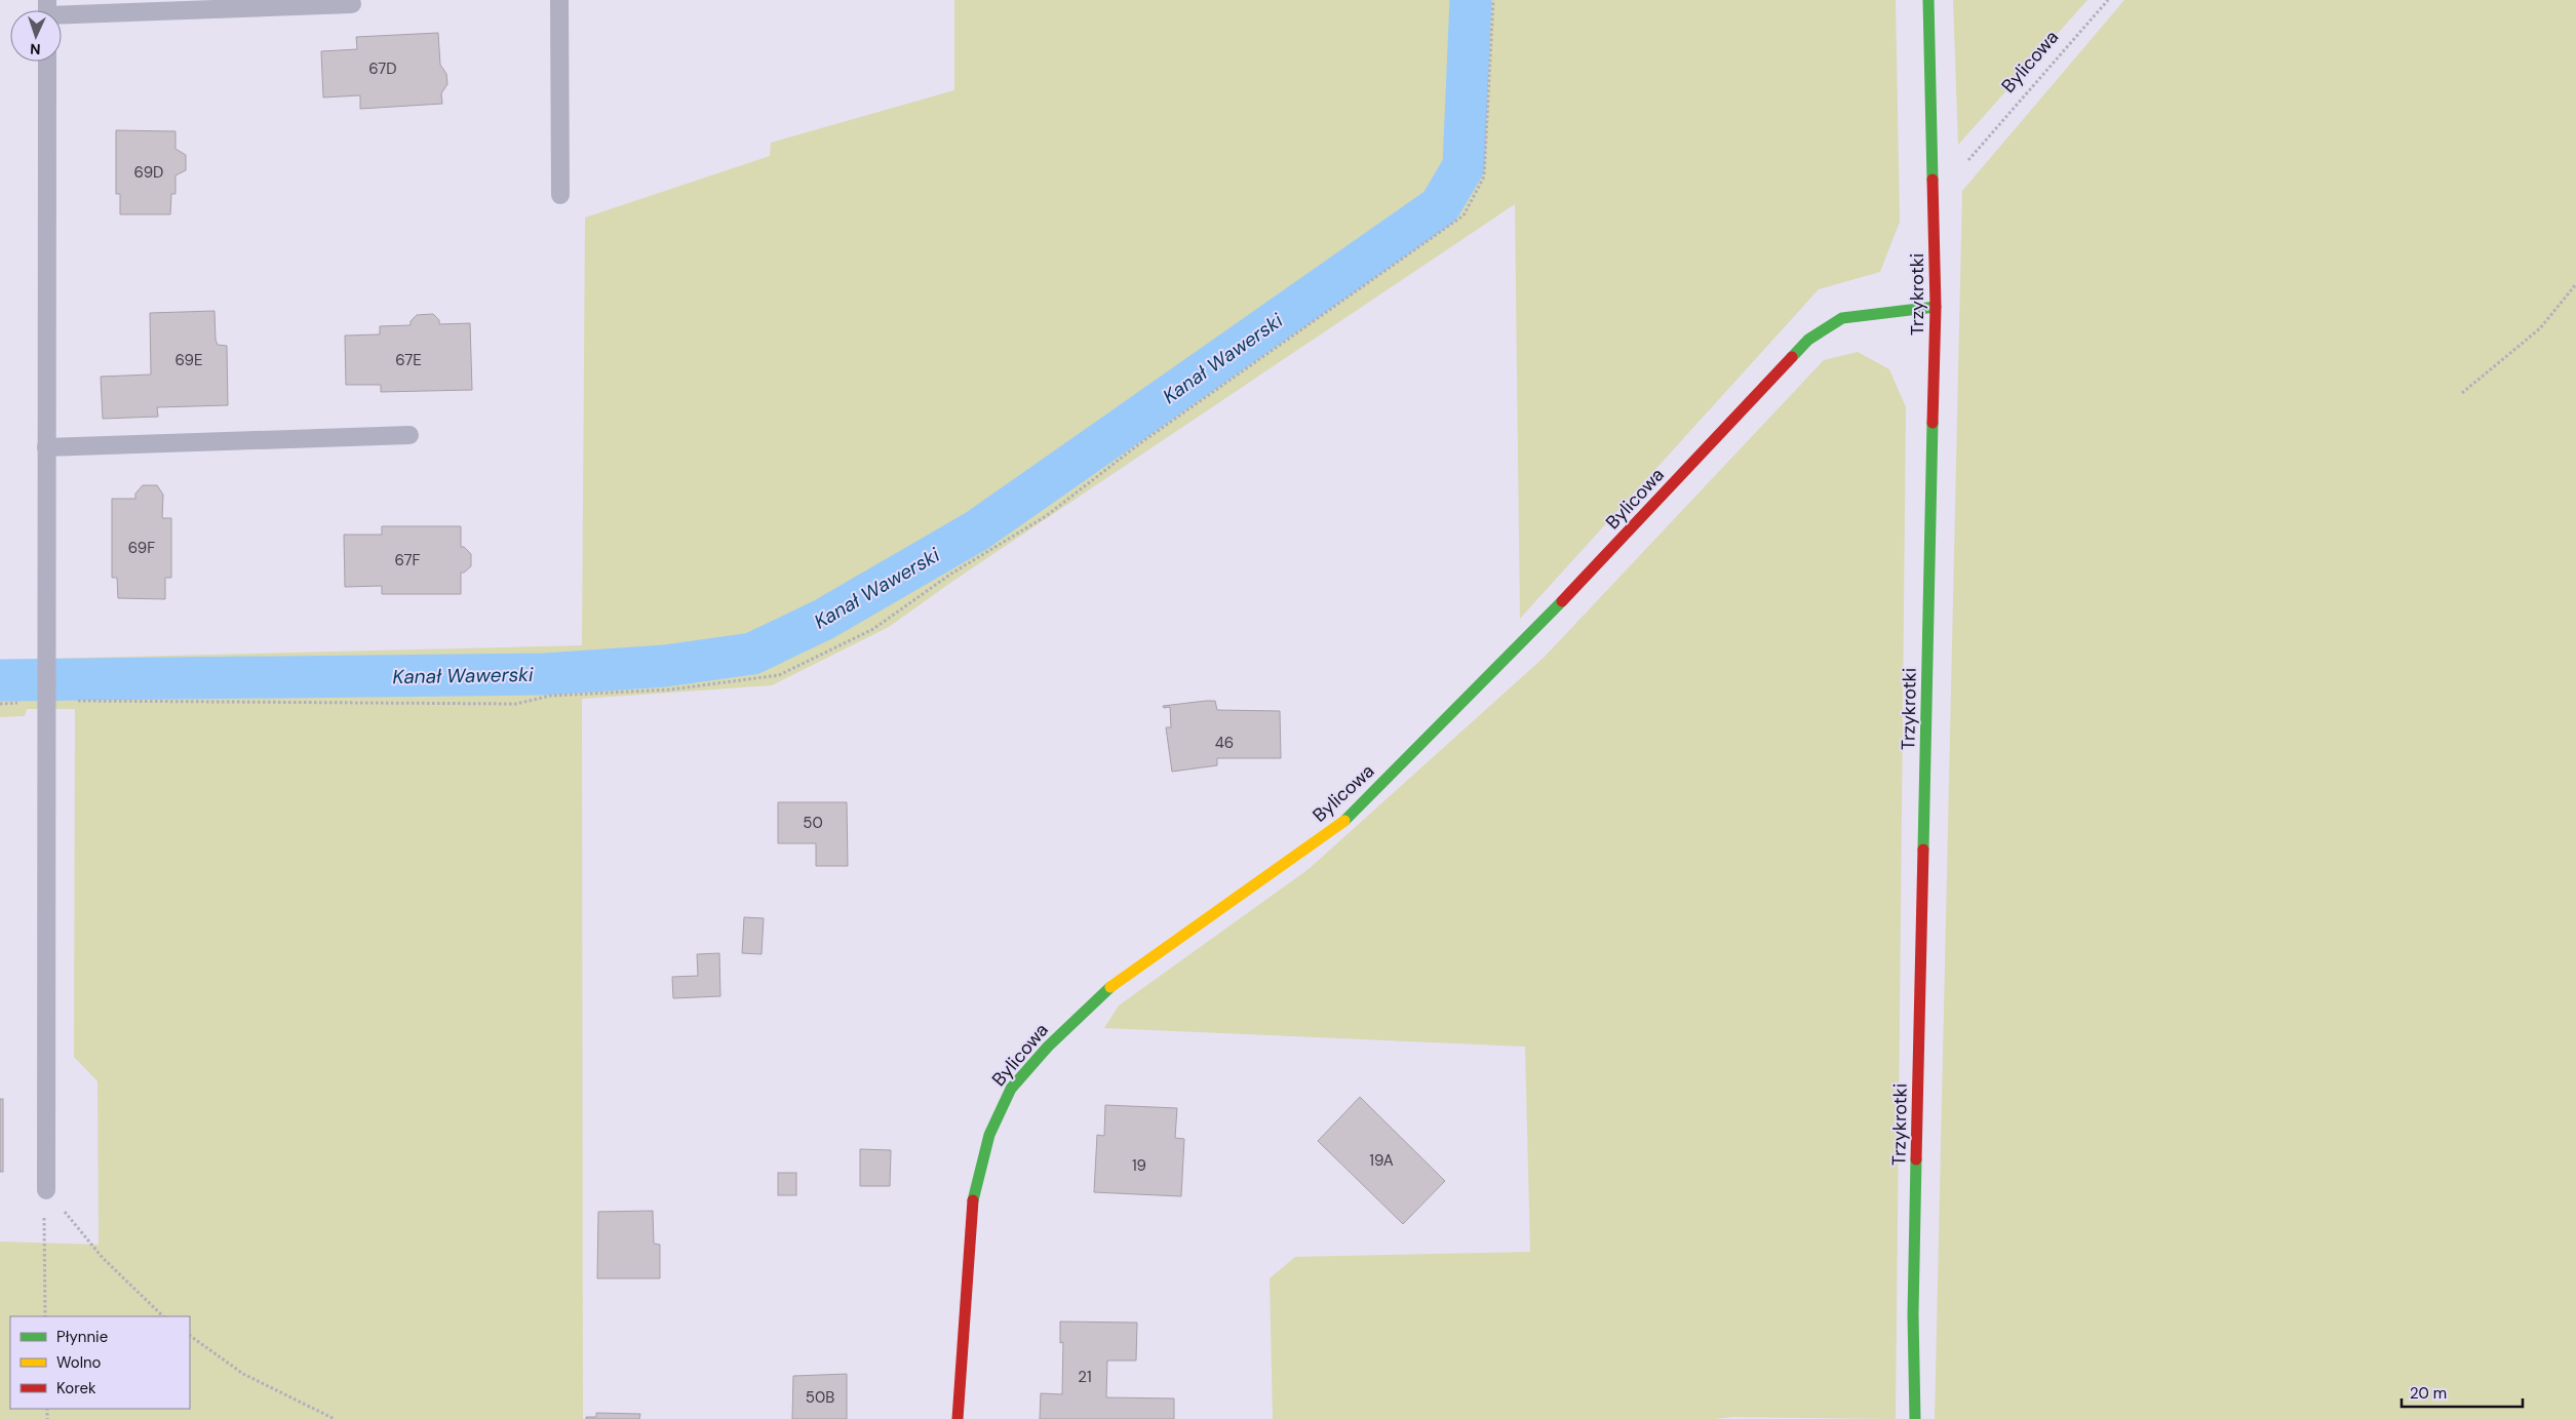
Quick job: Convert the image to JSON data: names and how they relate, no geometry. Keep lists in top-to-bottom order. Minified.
{"streets":{"street":["Bylicowa","Trzykrotki"]},"crossings":[["Bylicowa","Trzykrotki"]],"water":["Kanał Wawerski"],"house_numbers":["67D","69D","69E","67E","69F","67F","46","50","19A","19","21","50B"],"legend":["Płynnie","Wolno","Korek"],"scale_bar":"20 m","north":"bottom"}
